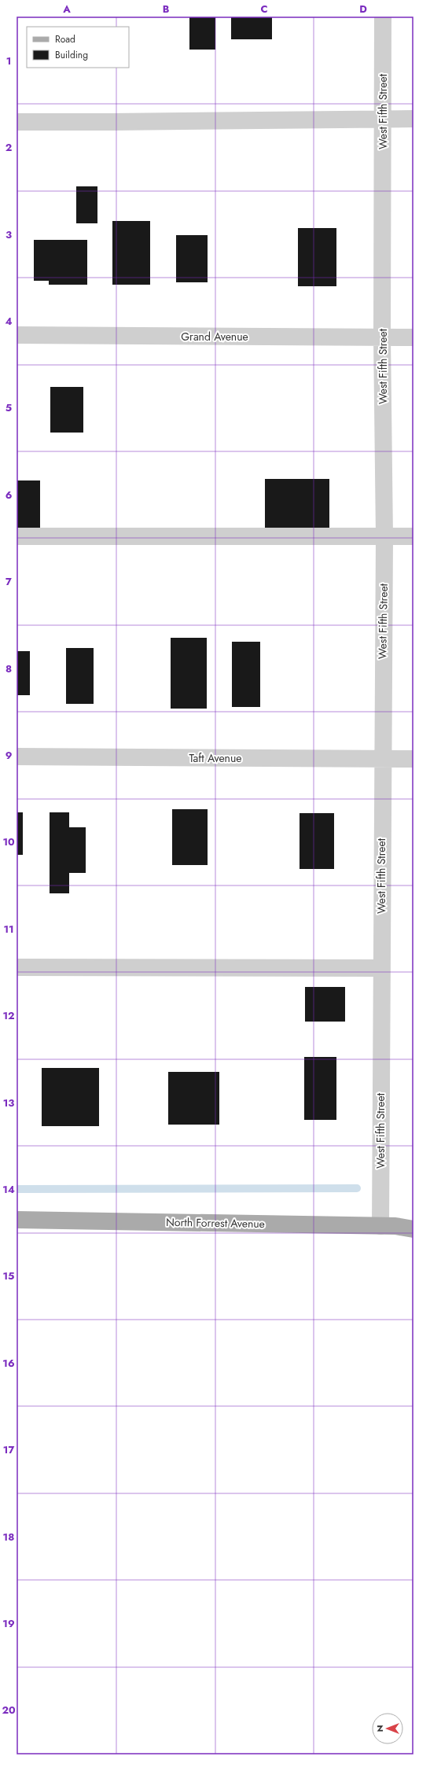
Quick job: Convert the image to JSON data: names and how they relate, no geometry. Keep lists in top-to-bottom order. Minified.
{"streets":{"main road":["North Forrest Avenue"],"street":["West Fifth Street","Grand Avenue","Taft Avenue"]},"crossings":[["West Fifth Street","Grand Avenue"],["West Fifth Street","Taft Avenue"],["West Fifth Street","North Forrest Avenue"]],"legend":["Road","Building"],"north":"left","grid":{"columns":["A","B","C","D"],"rows":["1","2","3","4","5","6","7","8","9","10","11","12","13","14","15","16","17","18","19","20"]}}
